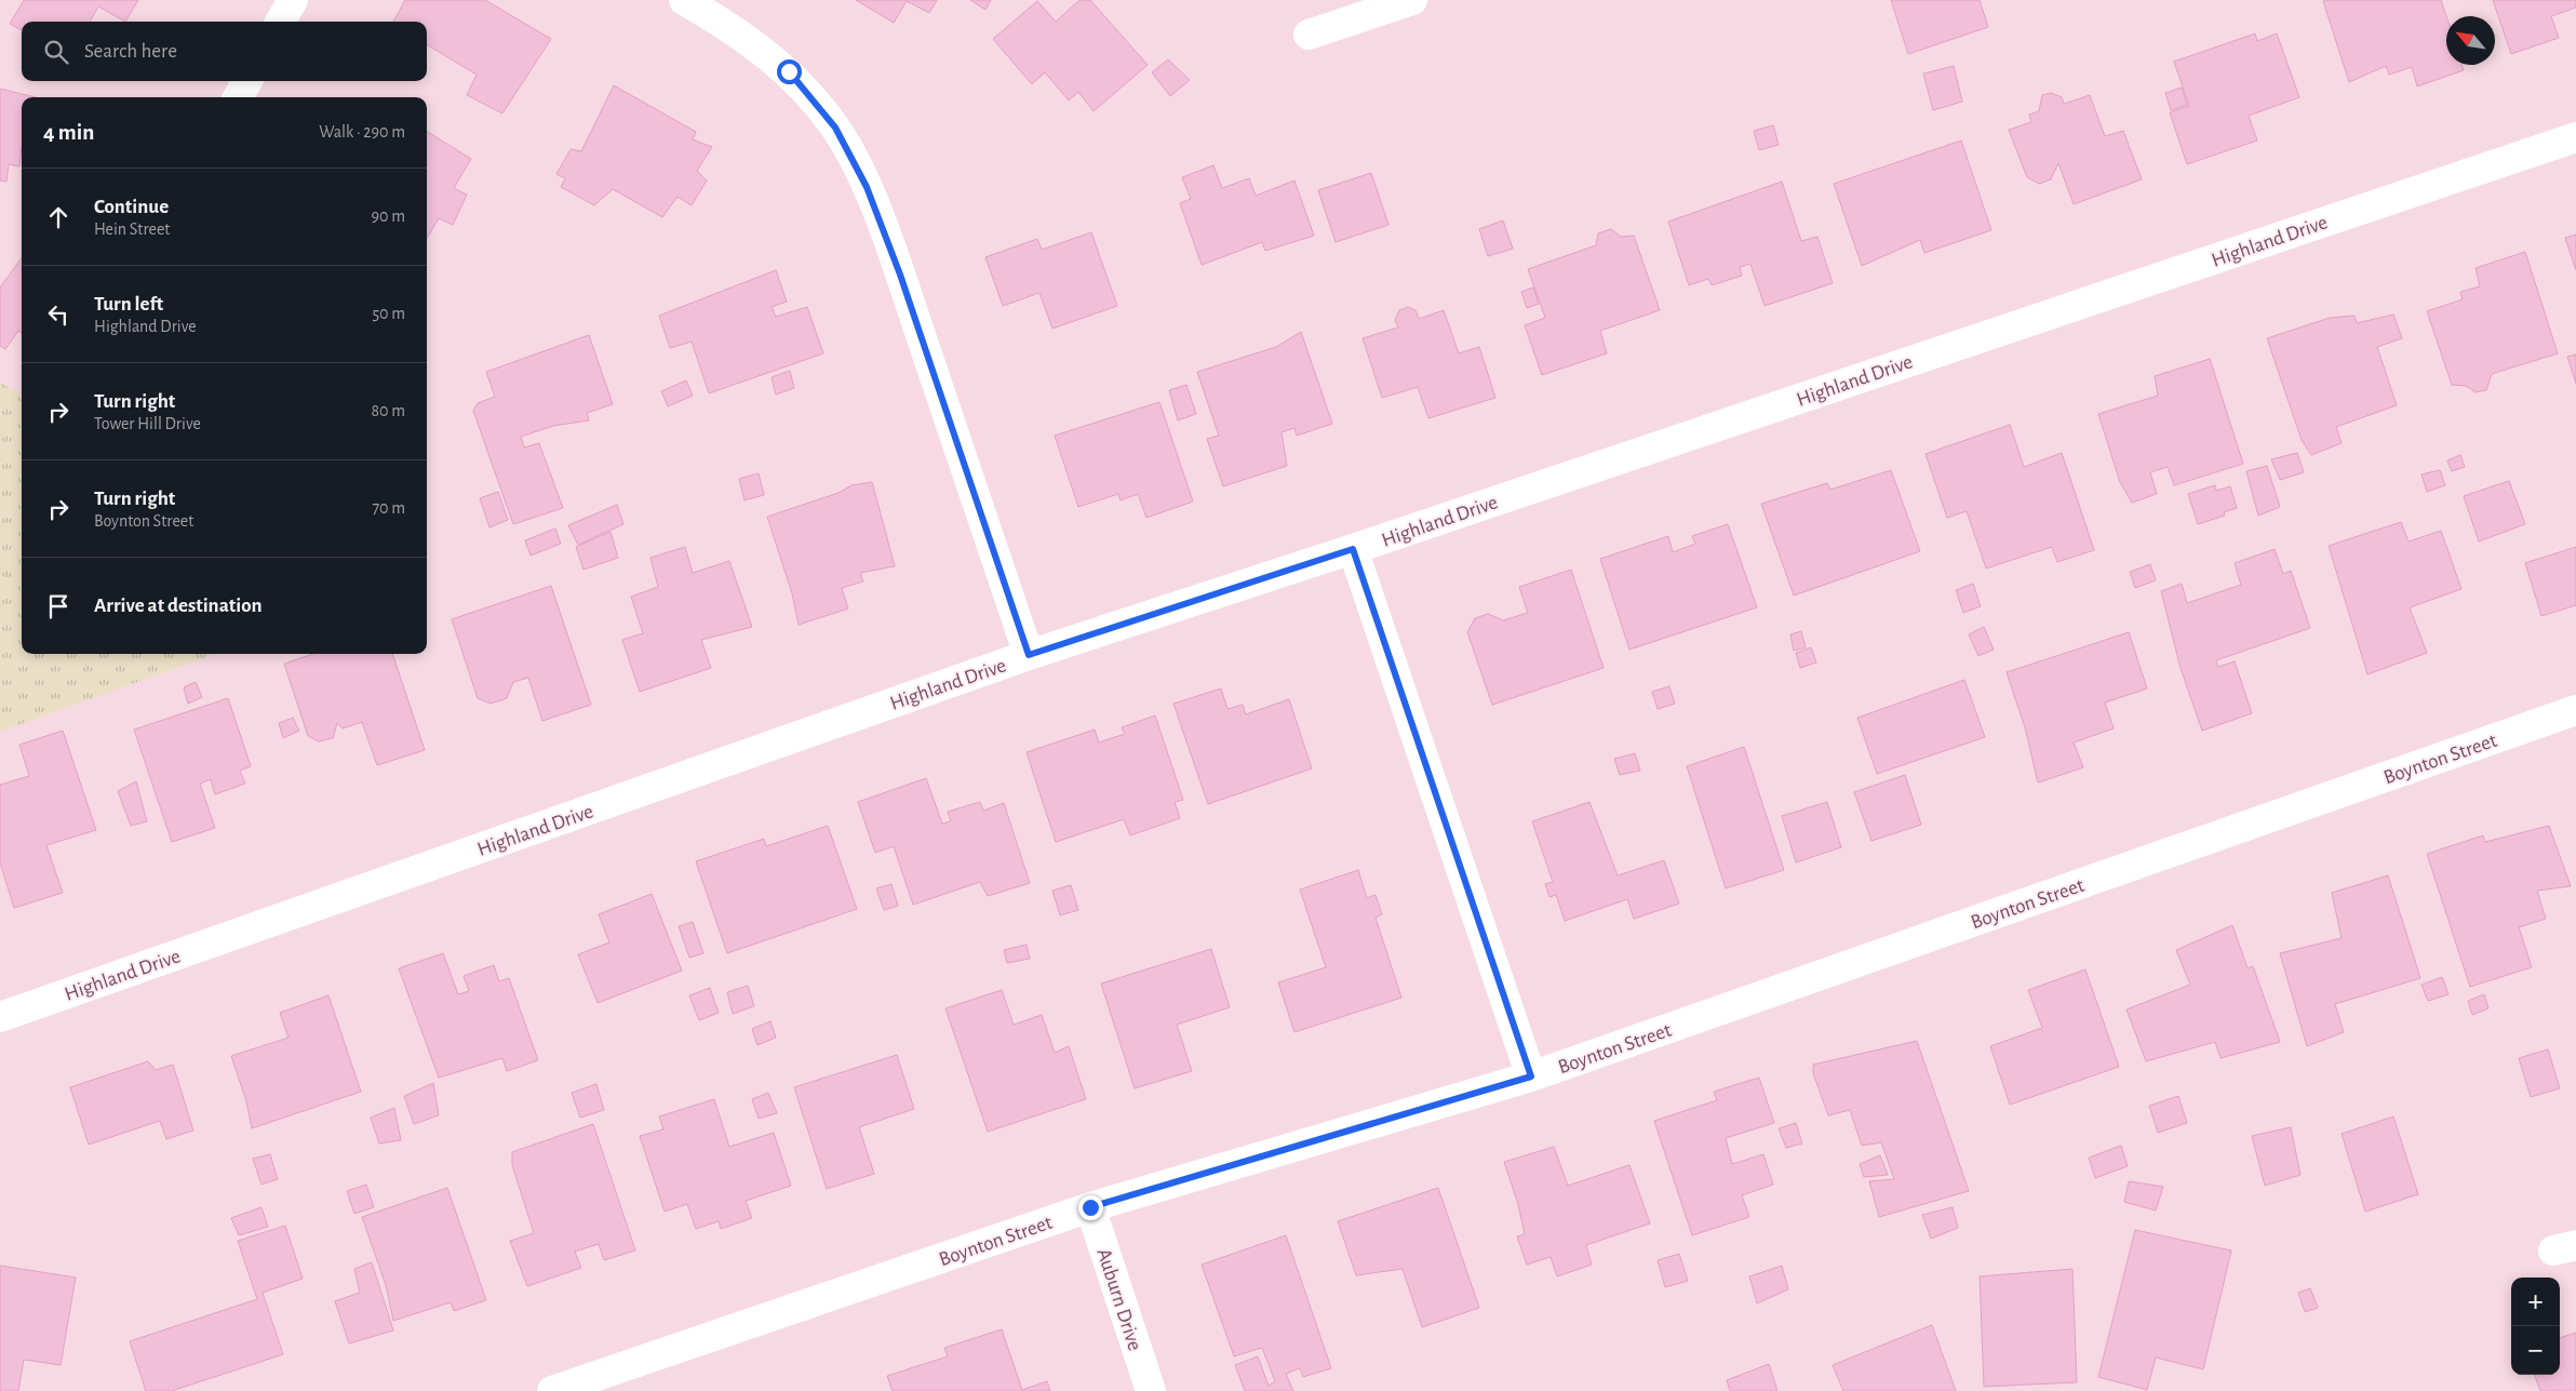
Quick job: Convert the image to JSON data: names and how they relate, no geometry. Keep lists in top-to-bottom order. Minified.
{"streets":{"street":["Highland Drive","Boynton Street","Auburn Drive"]},"crossings":[["Boynton Street","Auburn Drive"]],"north":"top left","page":{"search":"Search here","heading":["4 min","Walk · 290 m"],"list":[["Continue","Hein Street","90 m"],["Turn left","Highland Drive","50 m"],["Turn right","Tower Hill Drive","80 m"],["Turn right","Boynton Street","70 m"],"Arrive at destination"],"map_buttons":["+","−"]}}
